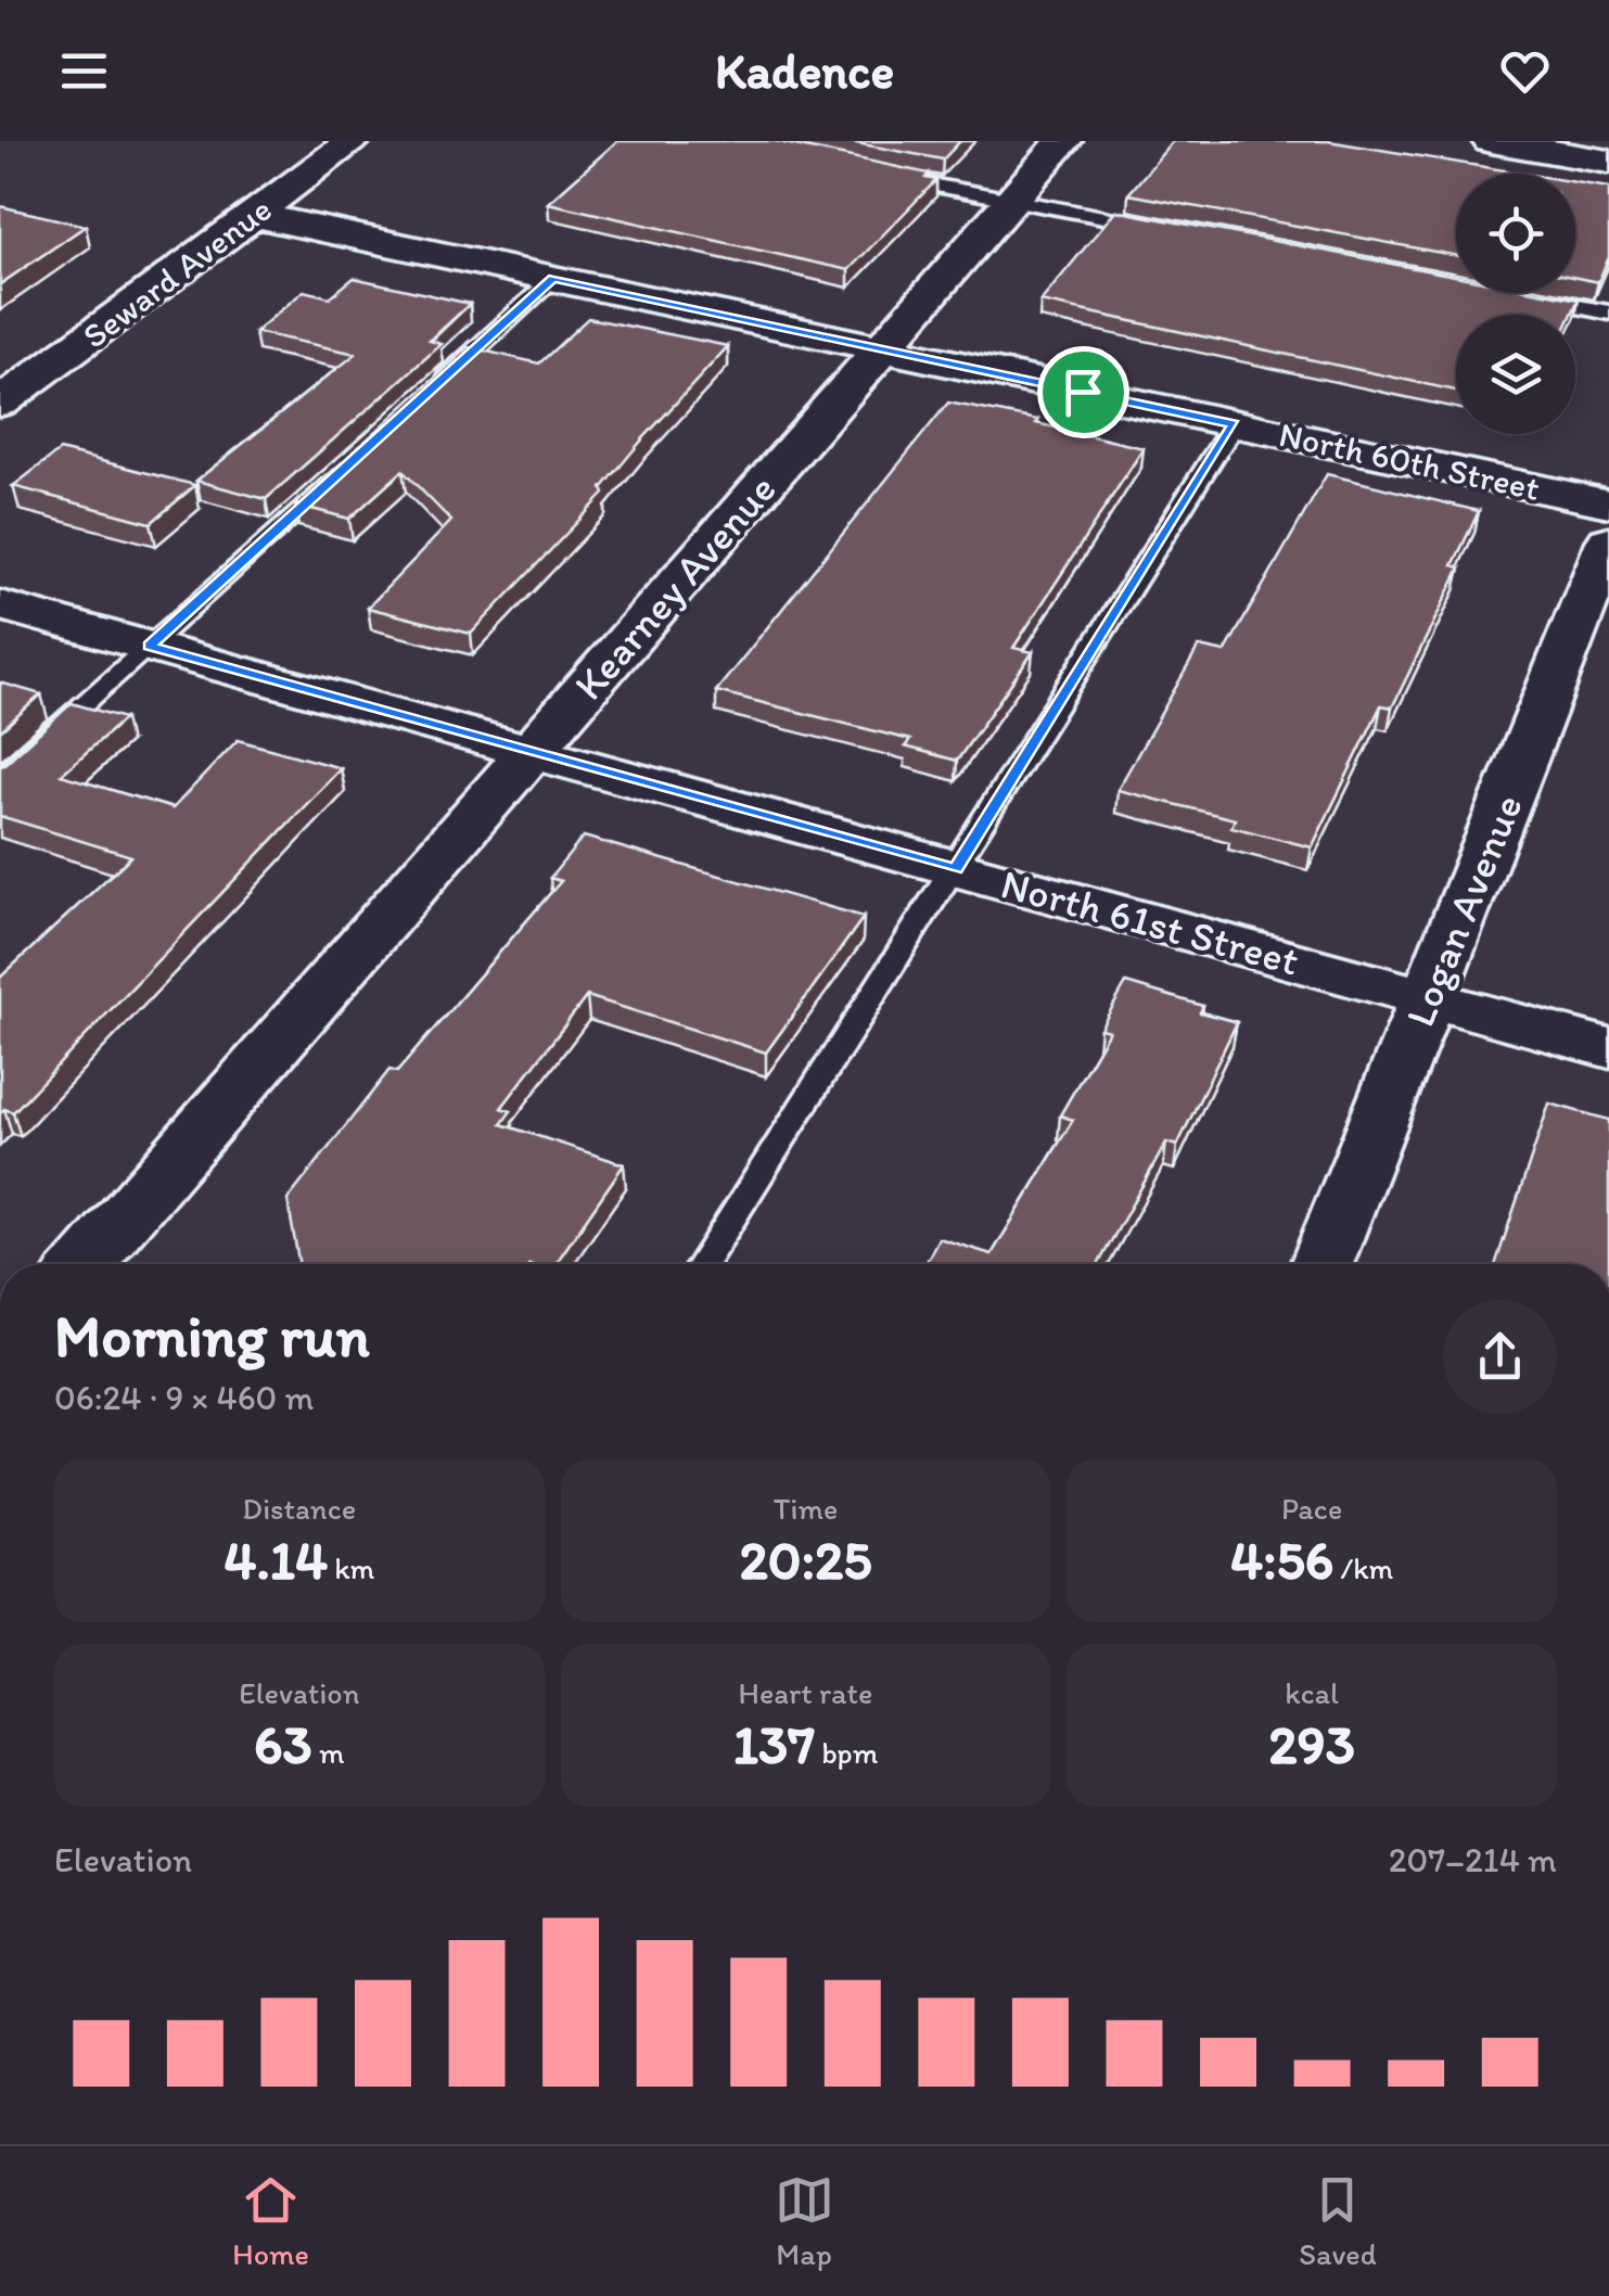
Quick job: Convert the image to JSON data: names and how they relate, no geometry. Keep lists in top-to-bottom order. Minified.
{"streets":{"street":["Seward Avenue","North 60th Street","Kearney Avenue","Logan Avenue","North 61st Street"]},"crossings":[["Seward Avenue","North 60th Street"],["North 60th Street","Kearney Avenue"],["Kearney Avenue","North 61st Street"],["Logan Avenue","North 61st Street"]],"page":{"header":"Kadence","heading":["Morning run","06:24 · 9 × 460 m"],"stats":[["Distance","4.14 km"],["Time","20:25"],["Pace","4:56 /km"],["Elevation","63 m"],["Heart rate","137 bpm"],["kcal","293"]],"chart":["Elevation","207–214 m"],"tabs":["Home","Map","Saved"]}}
